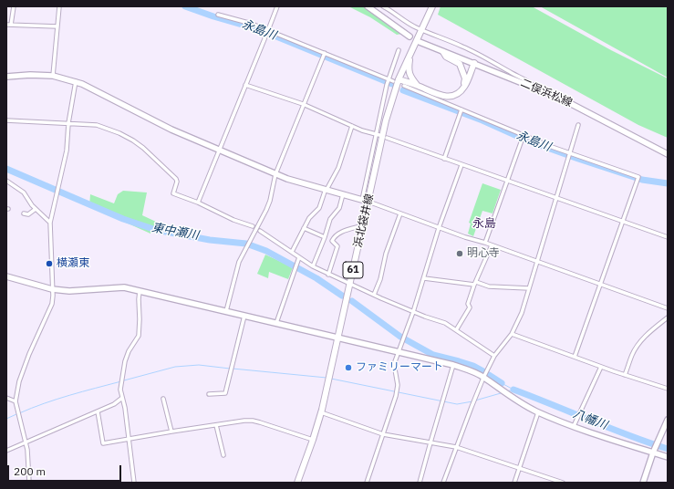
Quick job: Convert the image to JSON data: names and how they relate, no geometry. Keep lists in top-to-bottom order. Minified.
{"streets":{"main road":["浜北袋井線","61"],"street":["二俣浜松線"]},"districts":["永島"],"water":["永島川","東中瀬川","八幡川"],"places":["明心寺","横瀬東","ファミリーマート"],"scale_bar":"200 m"}
